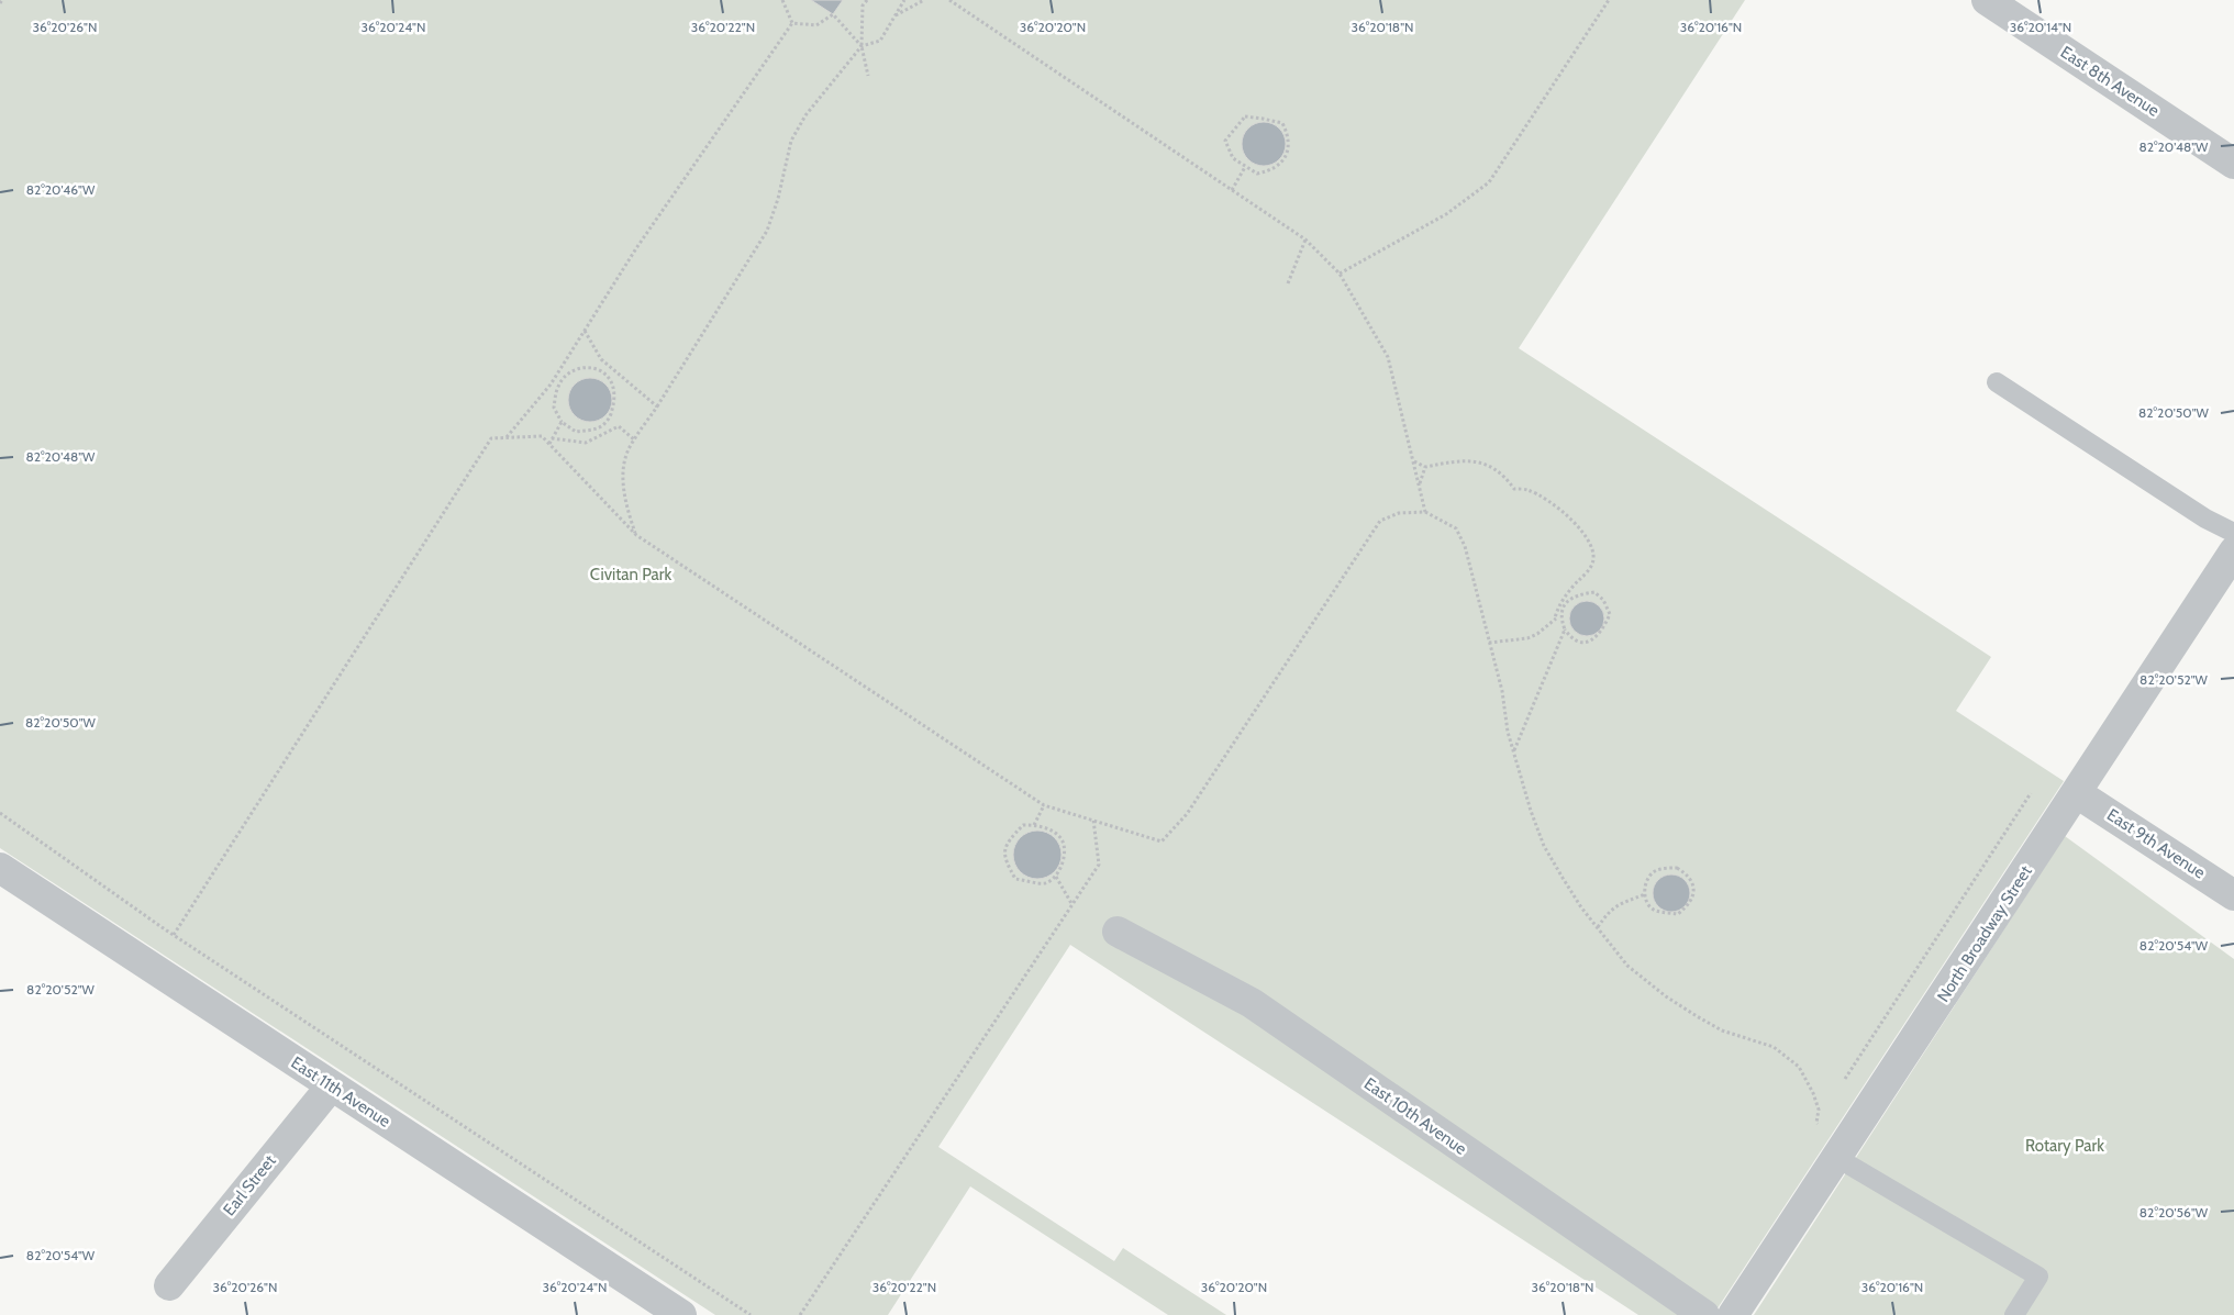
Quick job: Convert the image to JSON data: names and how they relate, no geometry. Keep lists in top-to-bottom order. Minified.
{"streets":{"street":["East 8th Avenue","East 9th Avenue","North Broadway Street","East 11th Avenue","East 10th Avenue","Earl Street"]},"crossings":[["East 9th Avenue","North Broadway Street"],["East 11th Avenue","Earl Street"]],"parks":["Civitan Park","Rotary Park"],"coordinates":["36°20'26\"N","36°20'24\"N","36°20'22\"N","36°20'20\"N","36°20'18\"N","36°20'16\"N","36°20'14\"N","82°20'48\"W","82°20'46\"W","82°20'50\"W","82°20'52\"W","82°20'54\"W","82°20'56\"W"]}
